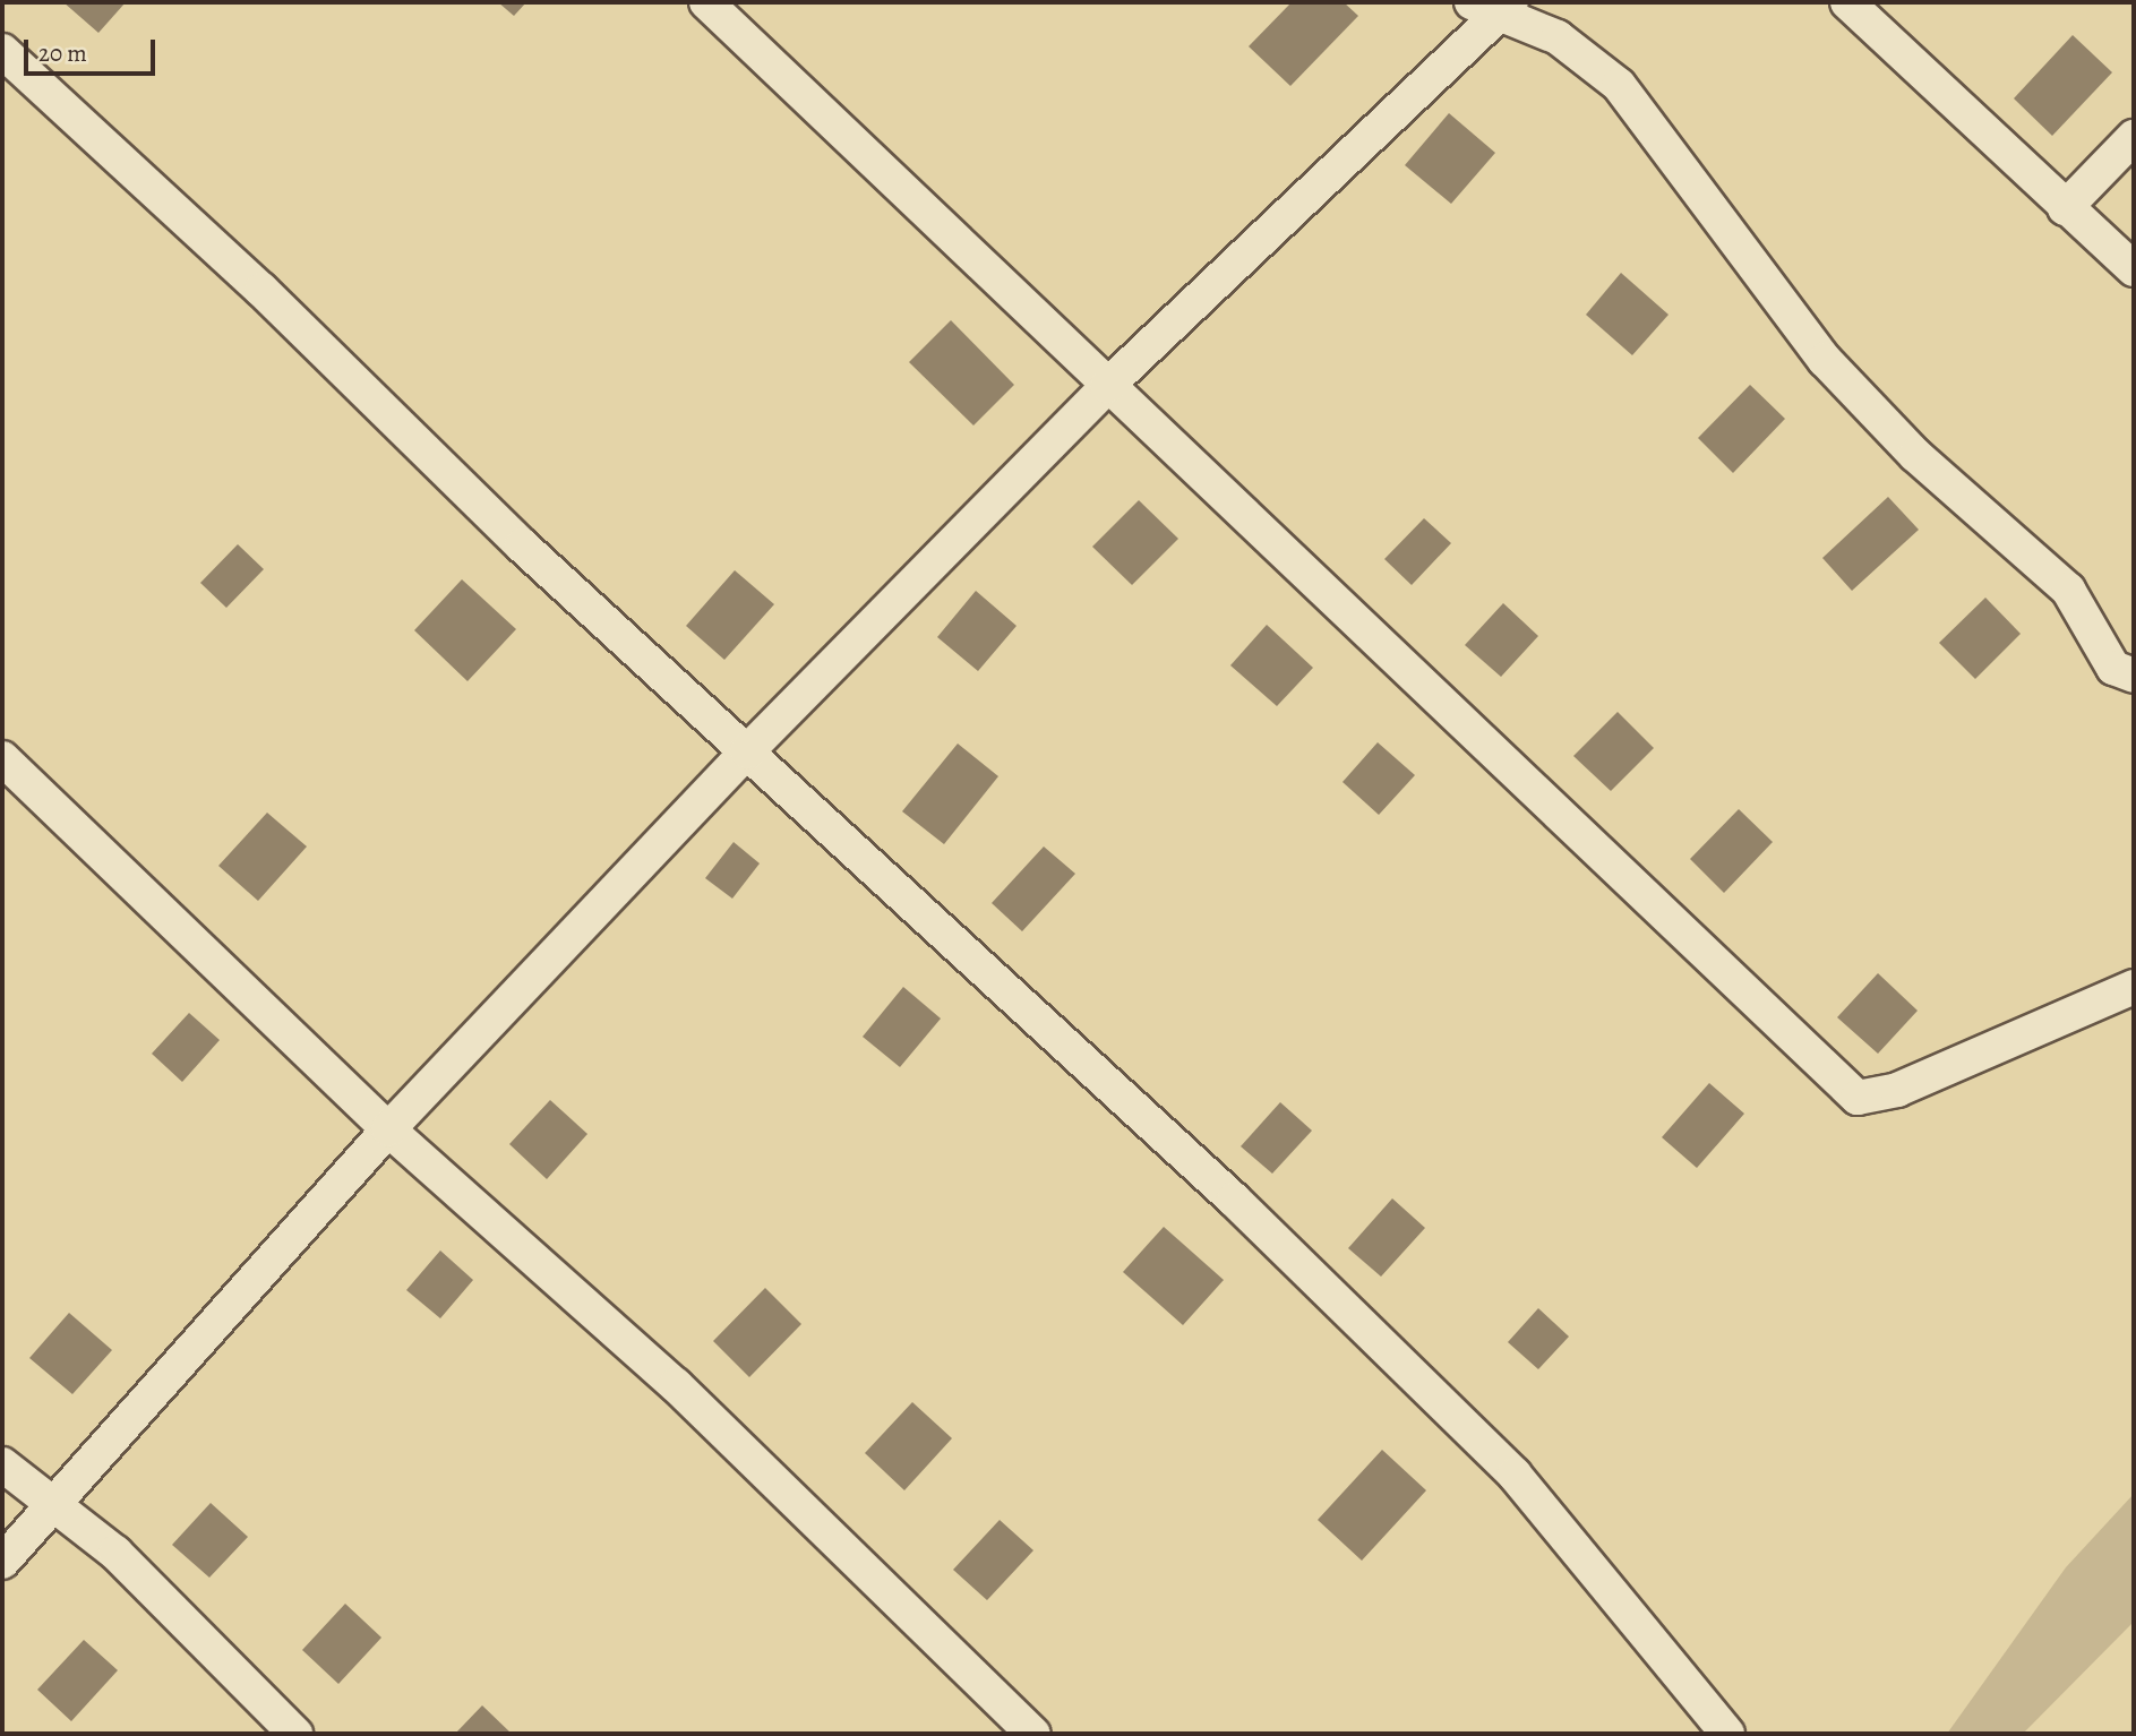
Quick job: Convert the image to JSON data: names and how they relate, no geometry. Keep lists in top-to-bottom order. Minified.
{"scale_bar":"20 m"}
